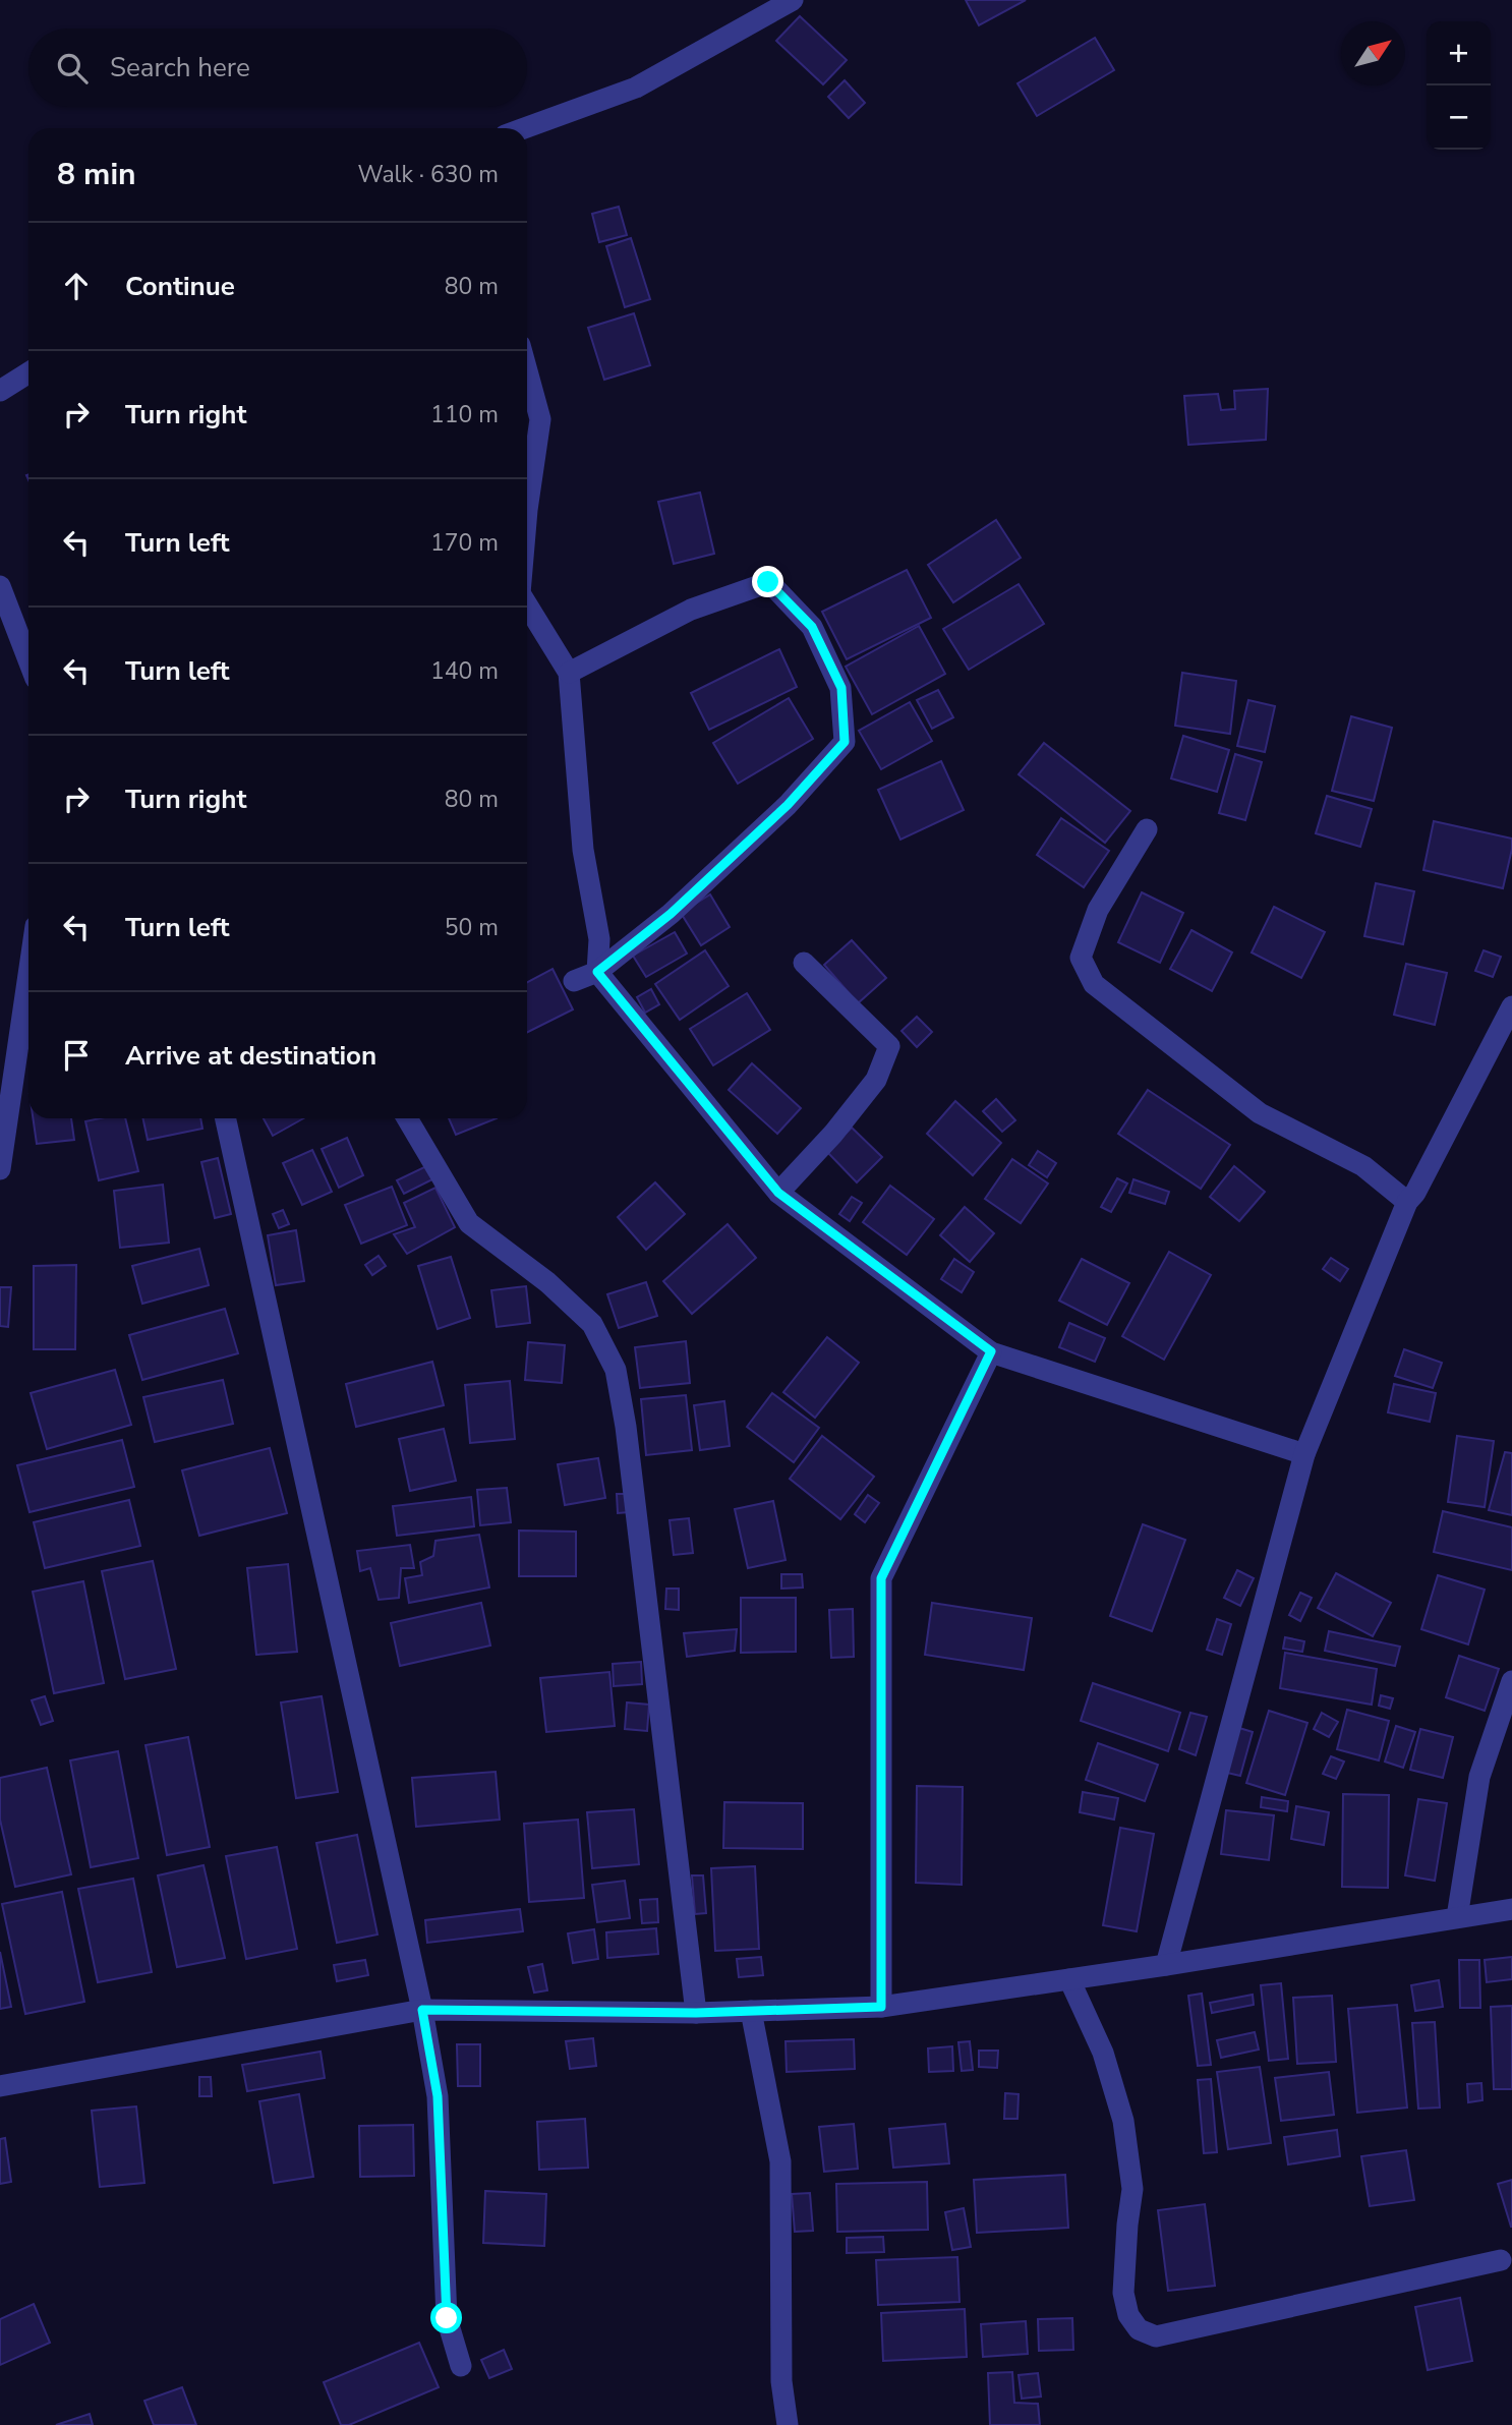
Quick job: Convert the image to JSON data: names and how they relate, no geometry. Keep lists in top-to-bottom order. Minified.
{"north":"top right","page":{"map_buttons":["+","−"],"search":"Search here","heading":["8 min","Walk · 630 m"],"list":[["Continue","80 m"],["Turn right","110 m"],["Turn left","170 m"],["Turn left","140 m"],["Turn right","80 m"],["Turn left","50 m"],"Arrive at destination"]}}
